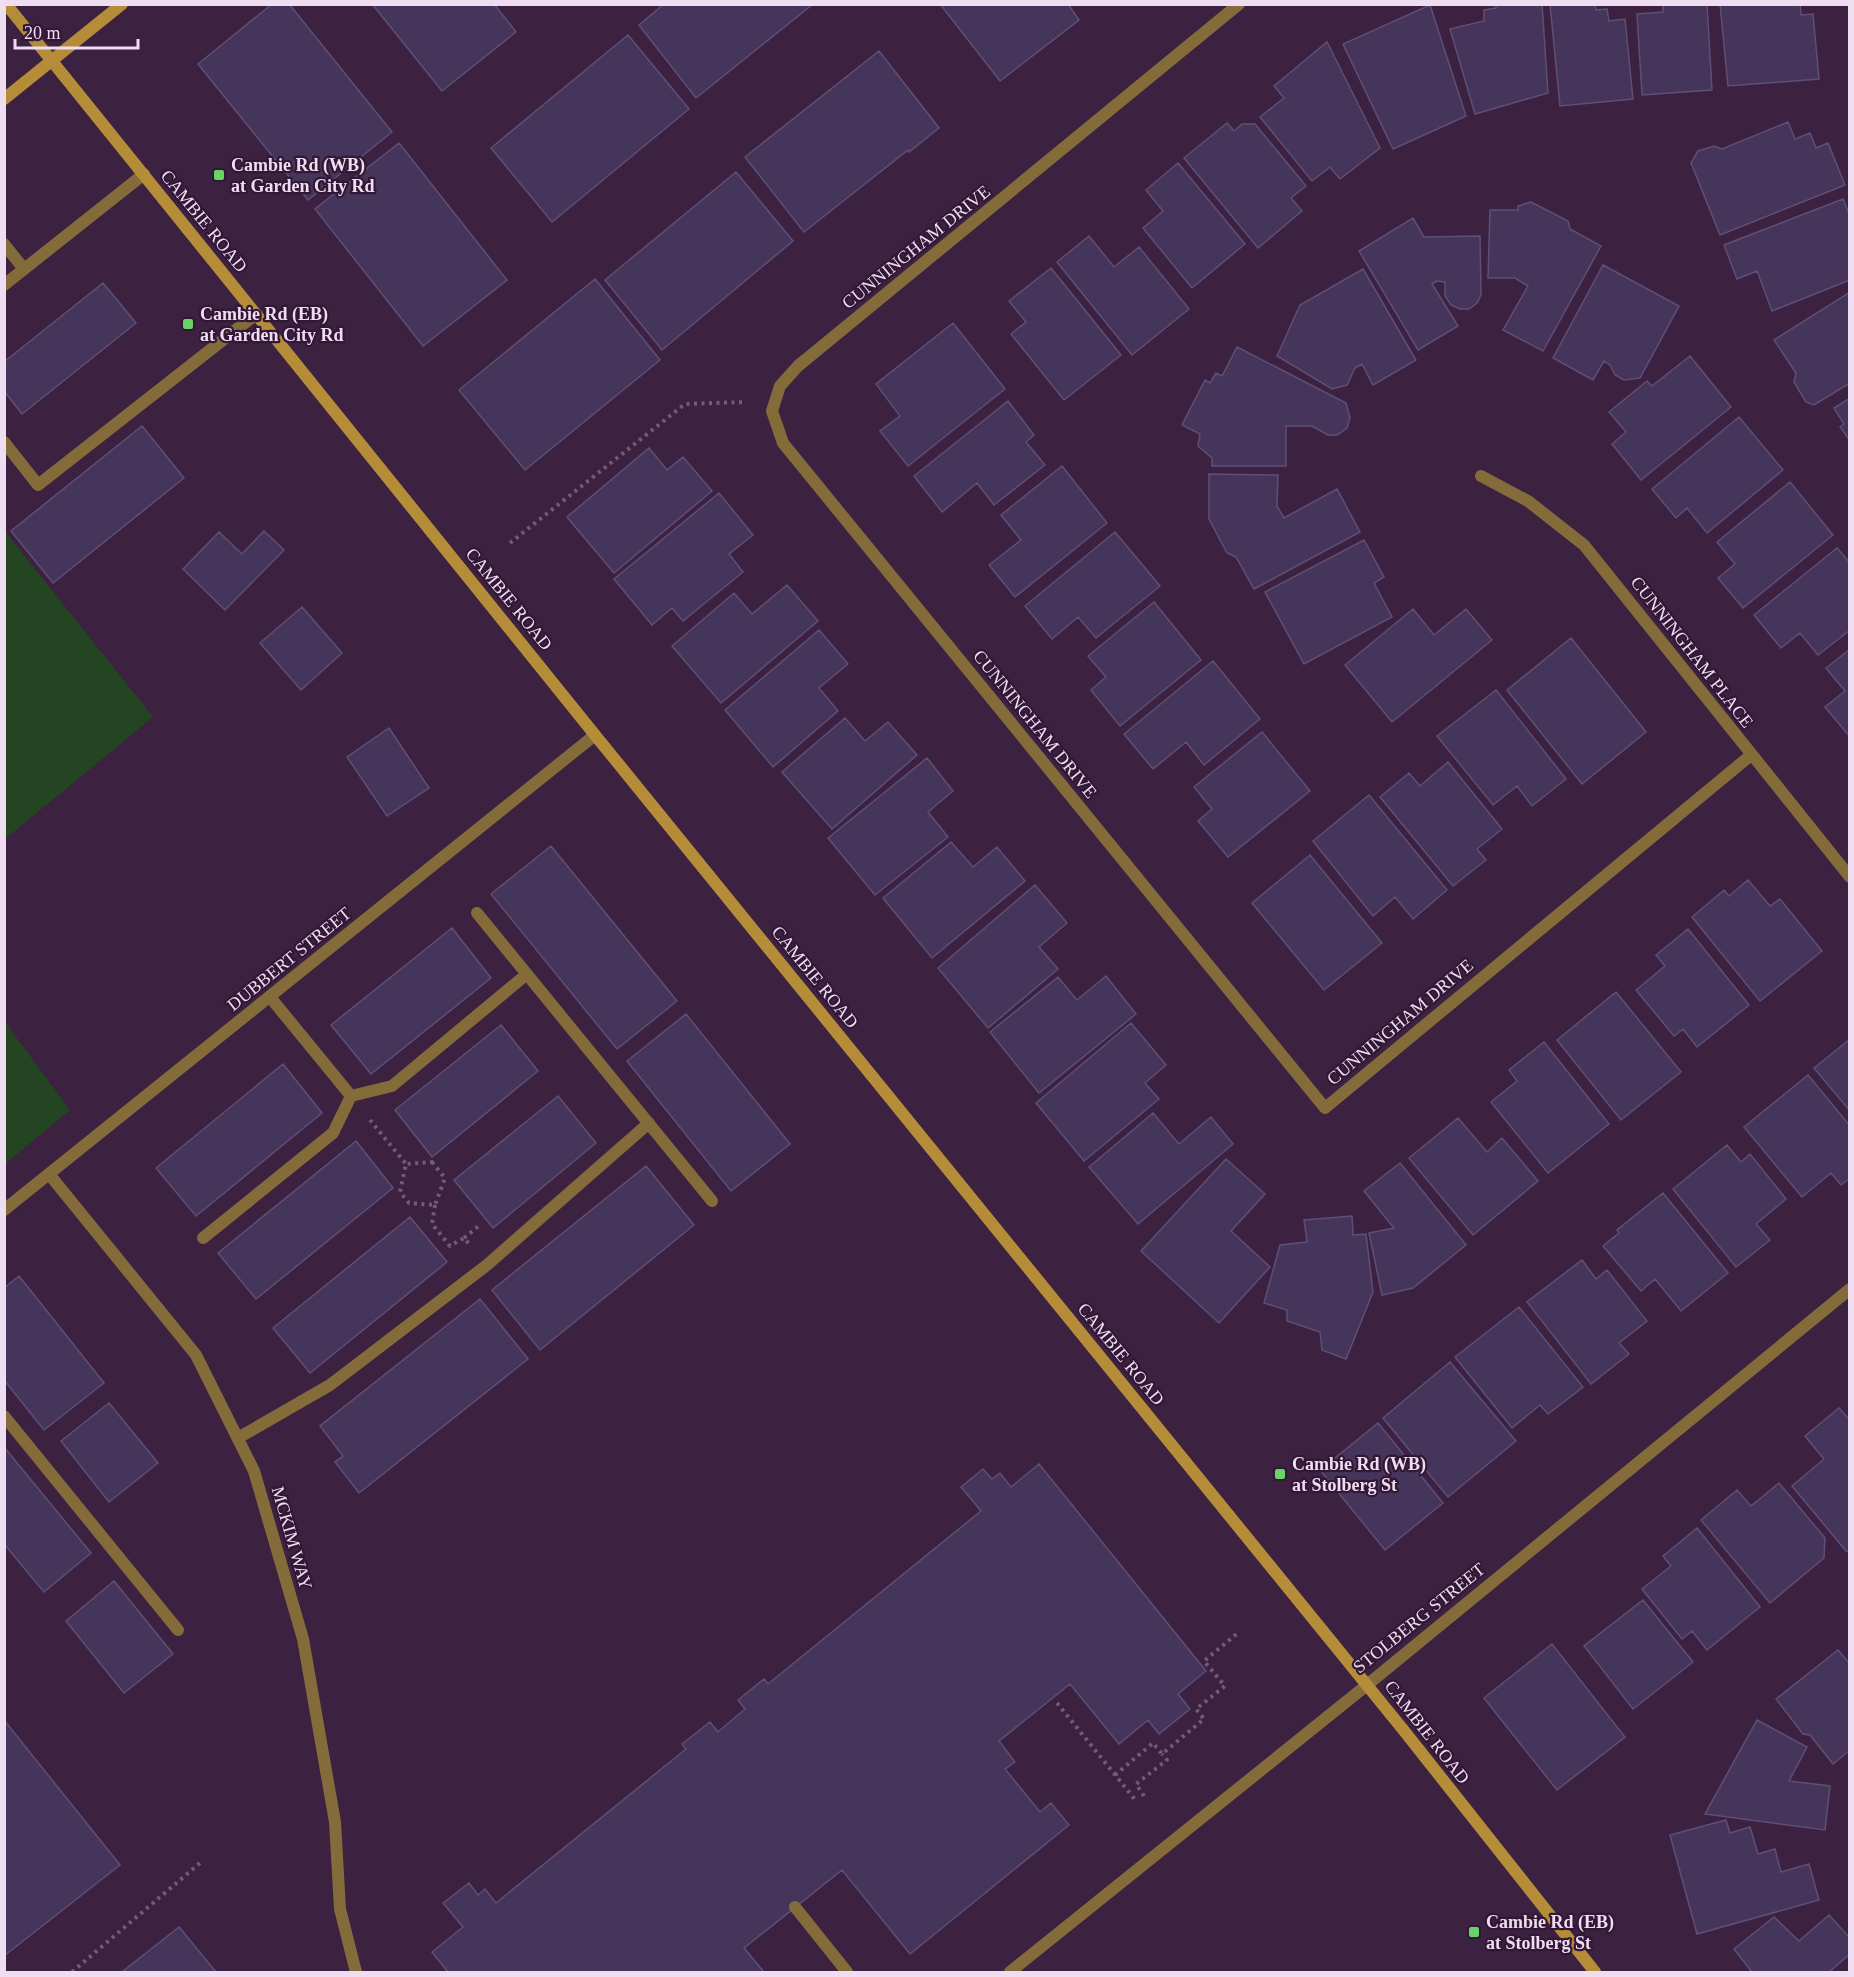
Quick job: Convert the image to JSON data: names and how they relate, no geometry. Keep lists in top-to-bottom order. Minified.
{"streets":{"main road":["CAMBIE ROAD"],"street":["CUNNINGHAM DRIVE","CUNNINGHAM PLACE","DUBBERT STREET","MCKIM WAY","STOLBERG STREET"]},"crossings":[["CAMBIE ROAD","DUBBERT STREET"],["CAMBIE ROAD","STOLBERG STREET"],["CUNNINGHAM DRIVE","CUNNINGHAM PLACE"],["DUBBERT STREET","MCKIM WAY"]],"places":{"transit":["Cambie Rd (WB) at Garden City Rd","Cambie Rd (EB) at Garden City Rd","Cambie Rd (WB) at Stolberg St","Cambie Rd (EB) at Stolberg St"]},"scale_bar":"20 m"}
